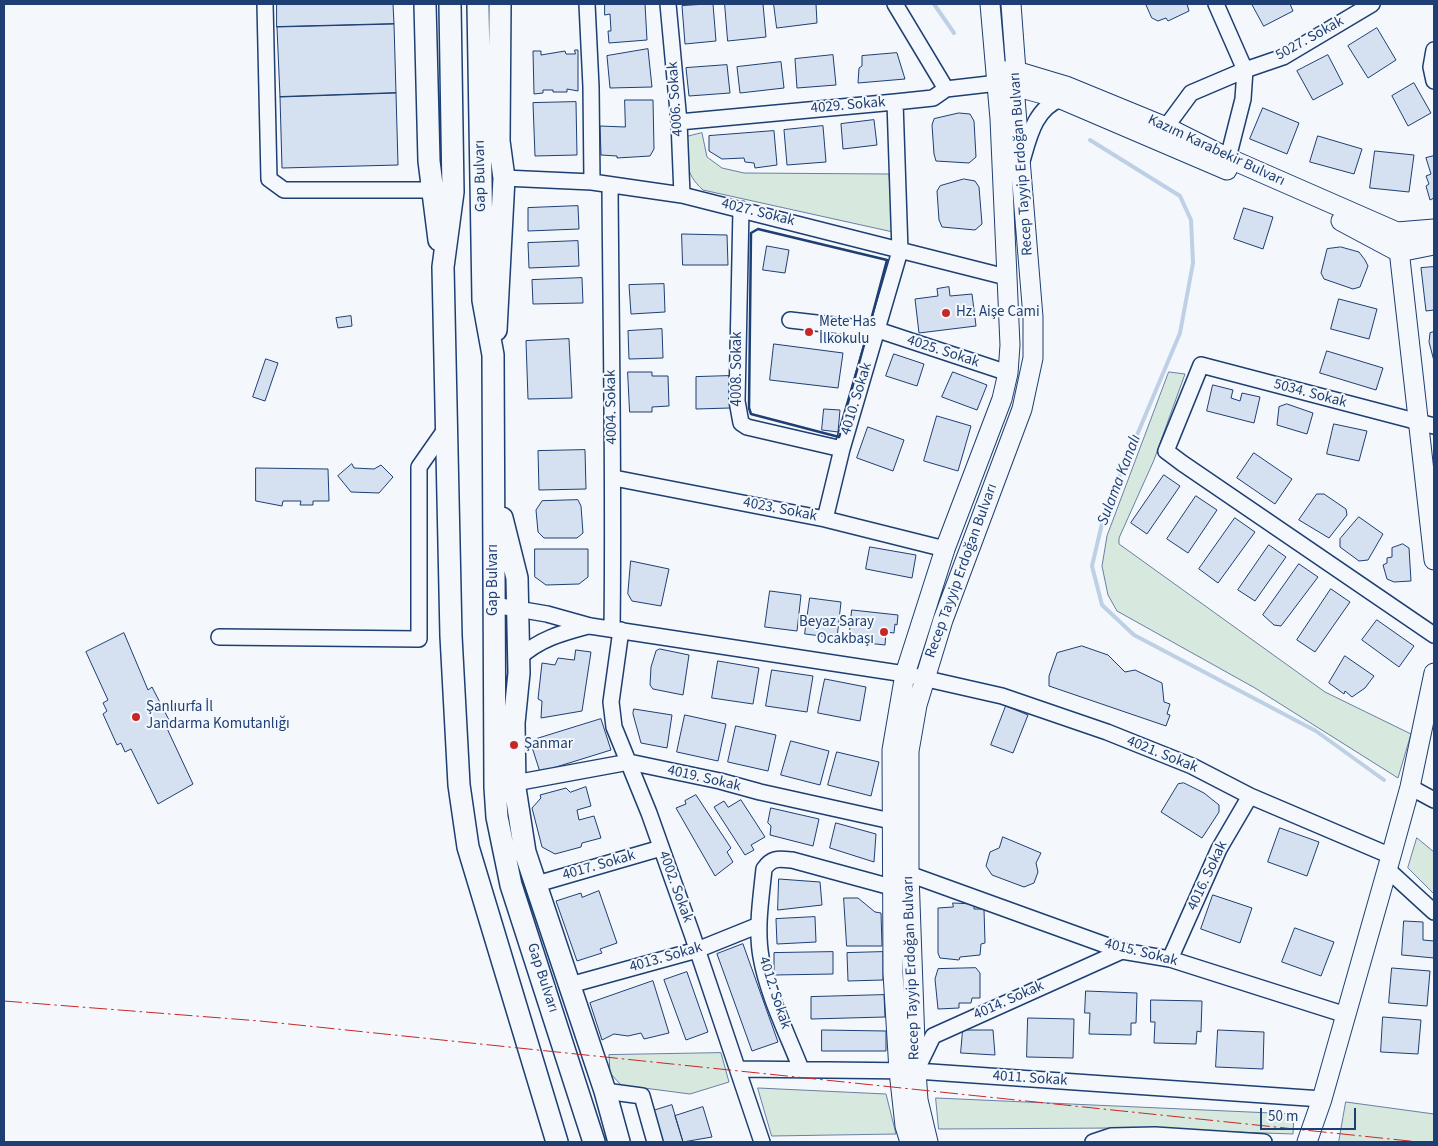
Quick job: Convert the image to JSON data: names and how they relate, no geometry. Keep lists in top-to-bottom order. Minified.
{"streets":{"highway":["Gap Bulvarı"],"main road":["Kazım Karabekir Bulvarı","Recep Tayyip Erdoğan Bulvarı"],"street":["5027. Sokak","4006. Sokak","4029. Sokak","4027. Sokak","4025. Sokak","4008. Sokak","5034. Sokak","4010. Sokak","4004. Sokak","4023. Sokak","4021. Sokak","4019. Sokak","4017. Sokak","4016. Sokak","4002. Sokak","4015. Sokak","4013. Sokak","4012. Sokak","4014. Sokak","4011. Sokak"]},"crossings":[["5027. Sokak","Kazım Karabekir Bulvarı"],["4006. Sokak","4029. Sokak"],["4006. Sokak","4027. Sokak"],["4029. Sokak","Kazım Karabekir Bulvarı"],["4029. Sokak","Recep Tayyip Erdoğan Bulvarı"],["4029. Sokak","4010. Sokak"],["Kazım Karabekir Bulvarı","Recep Tayyip Erdoğan Bulvarı"],["Recep Tayyip Erdoğan Bulvarı","4027. Sokak"],["Recep Tayyip Erdoğan Bulvarı","4025. Sokak"],["Recep Tayyip Erdoğan Bulvarı","4023. Sokak"],["Recep Tayyip Erdoğan Bulvarı","4021. Sokak"],["Recep Tayyip Erdoğan Bulvarı","4019. Sokak"],["Recep Tayyip Erdoğan Bulvarı","4015. Sokak"],["Recep Tayyip Erdoğan Bulvarı","4012. Sokak"],["Recep Tayyip Erdoğan Bulvarı","4014. Sokak"],["Recep Tayyip Erdoğan Bulvarı","4011. Sokak"],["Gap Bulvarı","4021. Sokak"],["4027. Sokak","4008. Sokak"],["4027. Sokak","4010. Sokak"],["4027. Sokak","4004. Sokak"],["4025. Sokak","4010. Sokak"],["4008. Sokak","4010. Sokak"],["4010. Sokak","4023. Sokak"],["4004. Sokak","4023. Sokak"],["4004. Sokak","4021. Sokak"],["4004. Sokak","4002. Sokak"],["4021. Sokak","4016. Sokak"],["4021. Sokak","4002. Sokak"],["4019. Sokak","4002. Sokak"],["4017. Sokak","4002. Sokak"],["4016. Sokak","4015. Sokak"],["4002. Sokak","4013. Sokak"],["4002. Sokak","4011. Sokak"],["4015. Sokak","4014. Sokak"],["4013. Sokak","4012. Sokak"],["4012. Sokak","4011. Sokak"],["4014. Sokak","4011. Sokak"]],"water":["Sulama Kanalı"],"places":["Hz. Aişe Cami","Mete Has İlkokulu","Beyaz Saray Ocakbaşı","Şanlıurfa İl Jandarma Komutanlığı","Şanmar"],"scale_bar":"50 m"}
